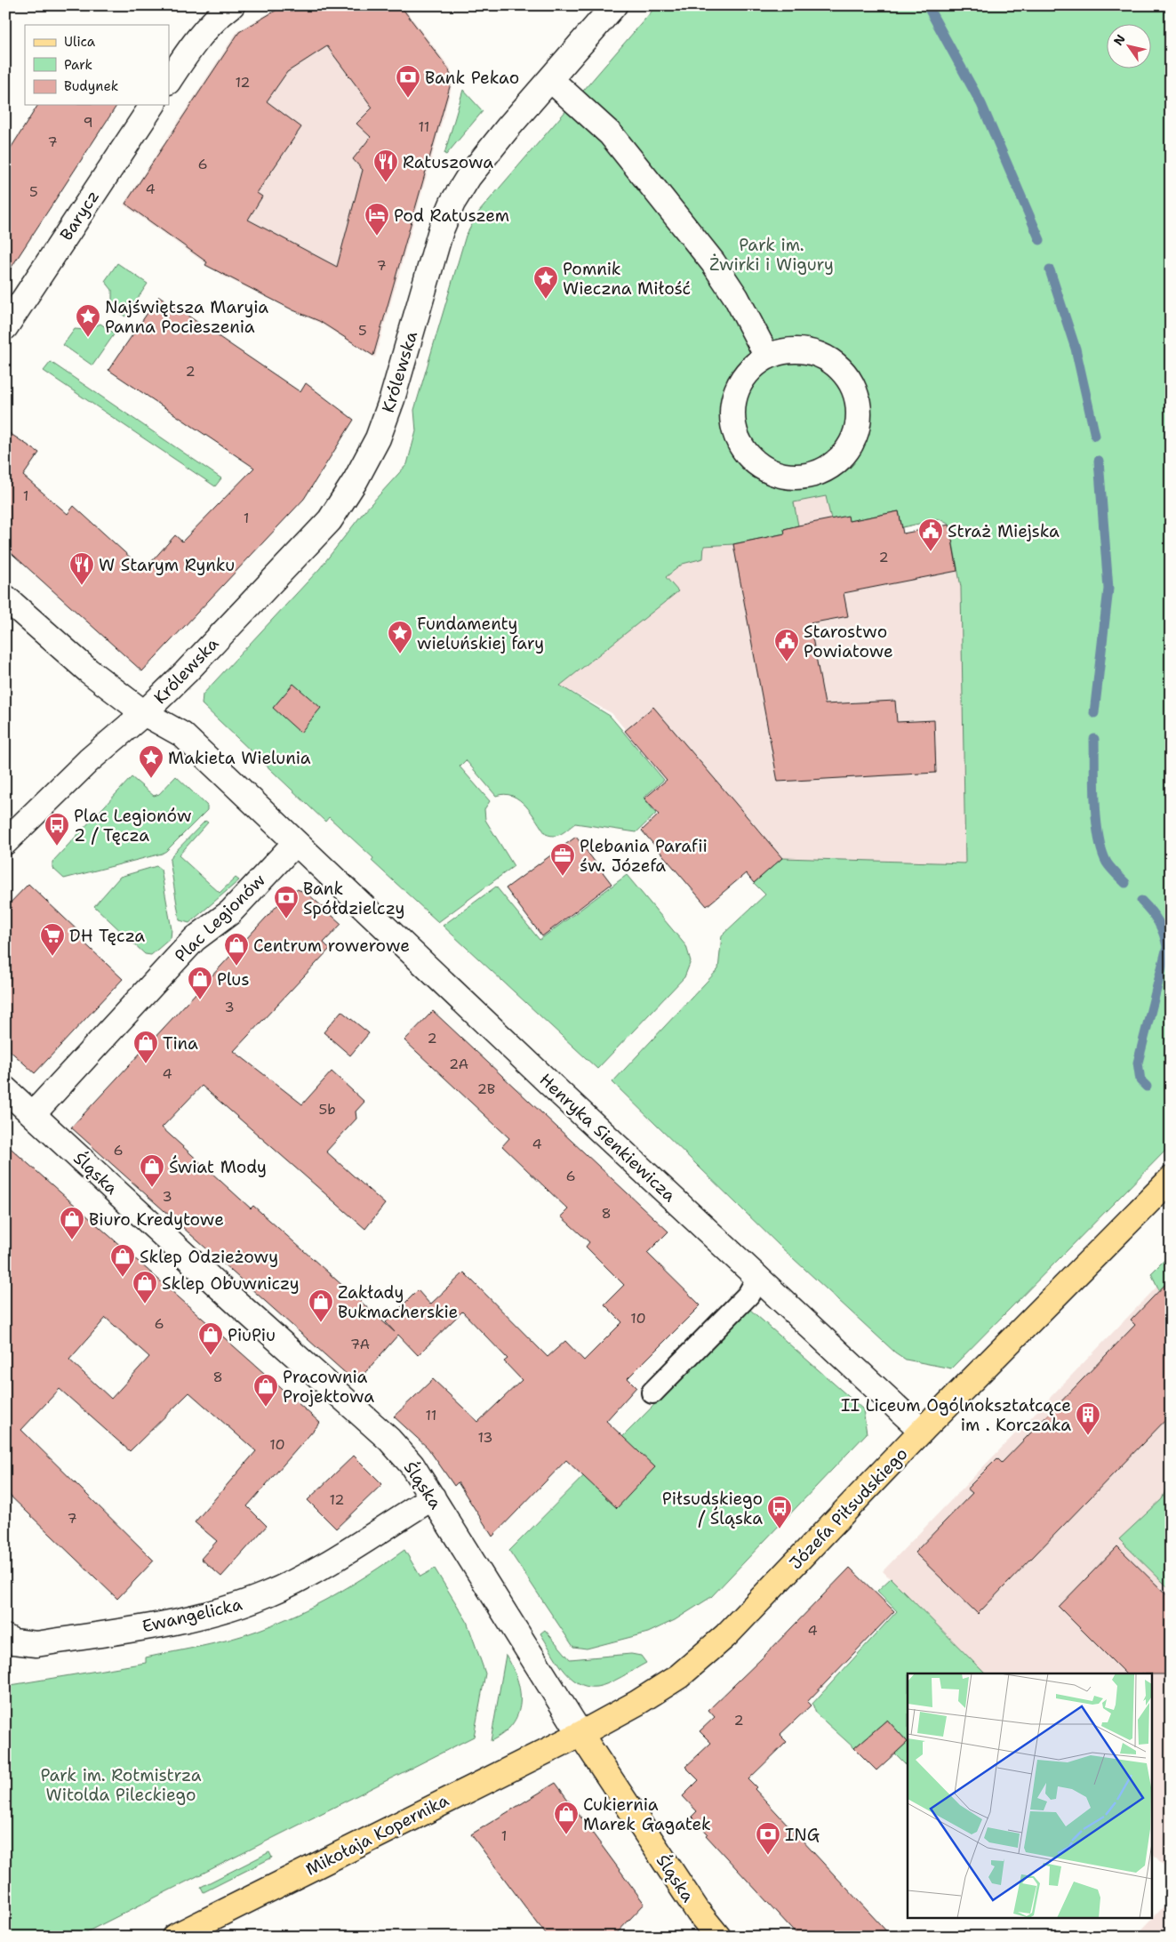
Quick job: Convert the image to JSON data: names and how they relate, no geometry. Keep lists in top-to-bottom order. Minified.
{"streets":{"main road":["Śląska","Józefa Piłsudskiego","Mikołaja Kopernika"],"street":["Barycz","Królewska","Plac Legionów","Henryka Sienkiewicza","Ewangelicka"]},"crossings":[["Plac Legionów","Henryka Sienkiewicza"],["Plac Legionów","Śląska"],["Henryka Sienkiewicza","Józefa Piłsudskiego"],["Śląska","Józefa Piłsudskiego"],["Śląska","Ewangelicka"],["Śląska","Mikołaja Kopernika"],["Józefa Piłsudskiego","Mikołaja Kopernika"]],"parks":["Park im. Żwirki i Wigury","Park im. Rotmistrza Witolda Pileckiego"],"places":{"bank":["Bank Pekao","Bank Spółdzielczy","ING"],"restaurant":["Ratuszowa","W Starym Rynku"],"hotel":["Pod Ratuszem"],"place":["Pomnik Wieczna Miłość","Najświętsza Maryia Panna Pocieszenia","Fundamenty wieluńskiej fary","Makieta Wielunia"],"public building":["Straż Miejska","Starostwo Powiatowe"],"bus stop":["Plac Legionów 2 / Tęcza","Piłsudskiego / Śląska"],"office":["Plebania Parafii św. Józefa"],"supermarket":["DH Tęcza"],"shop":["Centrum rowerowe","Plus","Tina","Świat Mody","Biuro Kredytowe","Sklep Odzieżowy","Sklep Obuwniczy","Zakłady Bukmacherskie","PiuPiu","Pracownia Projektowa","Cukiernia Marek Gagatek"],"building":["II Liceum Ogólnokształcące im . Korczaka"]},"house_numbers":["12","9","11","7","6","4","5","7","5","2","1","1","2","3","2","2A","4","2B","5b","4","6","6","3","8","10","6","7A","8","11","13","10","12","7","4","2","1"],"legend":["Ulica","Park","Budynek"],"north":"top left"}
